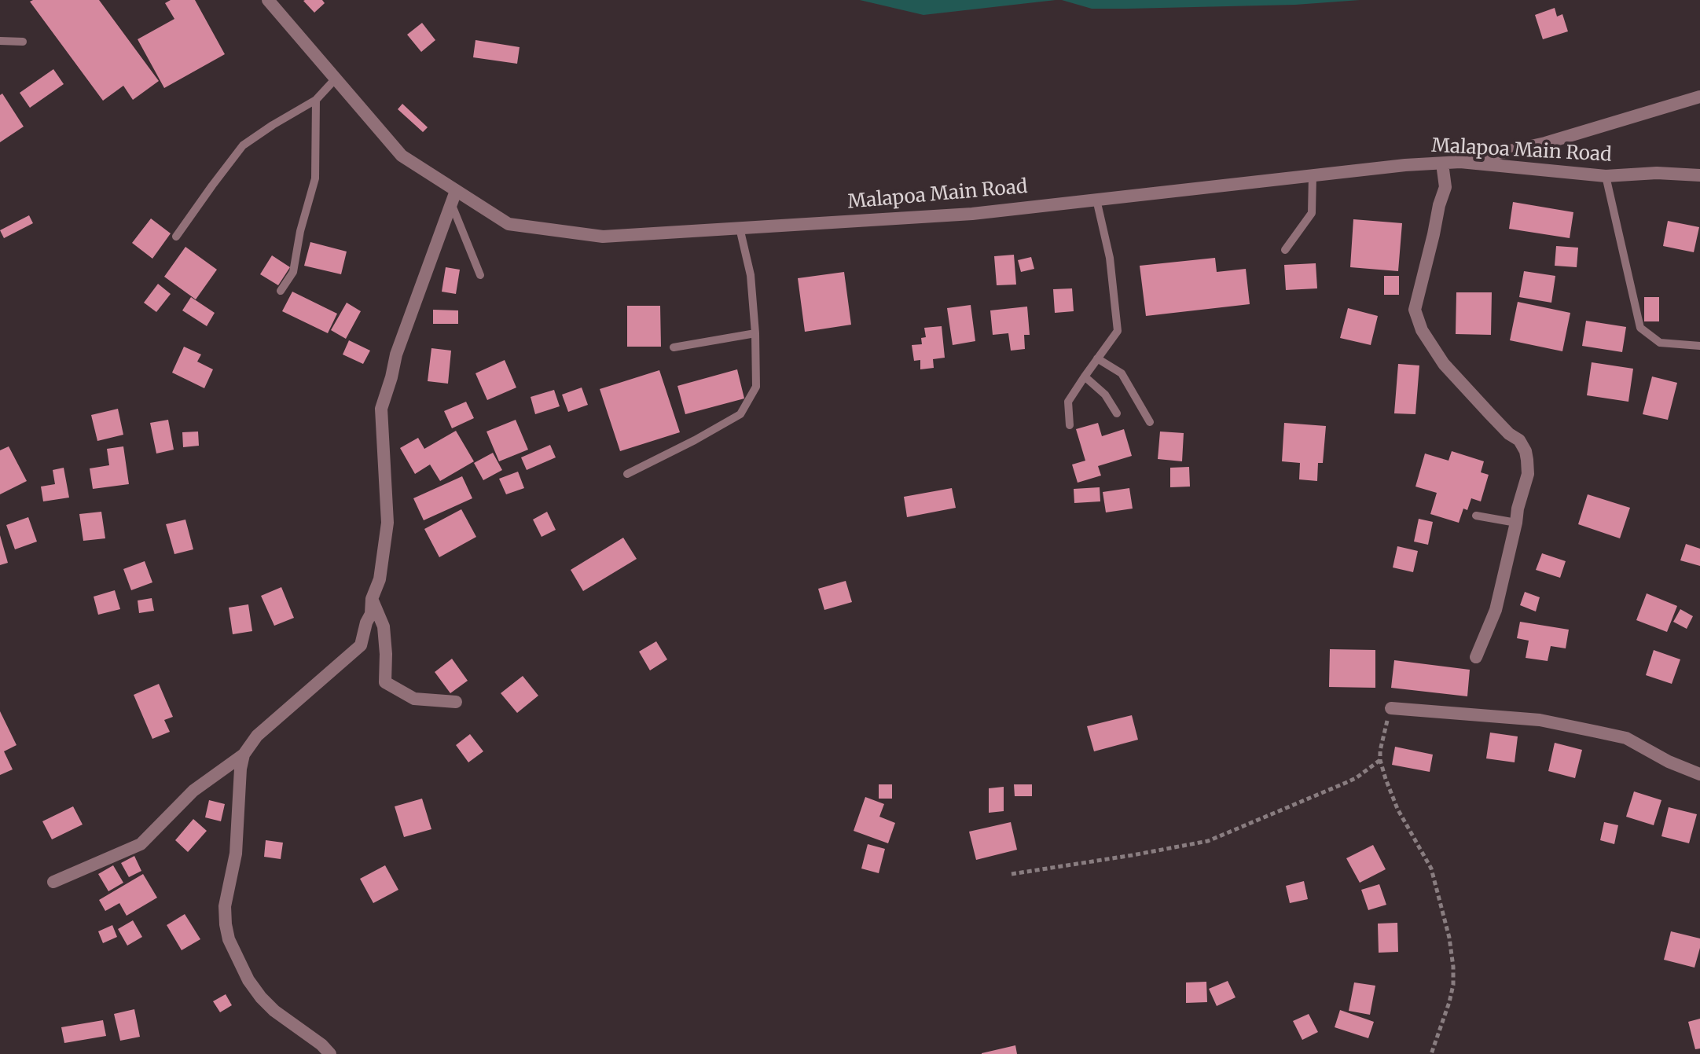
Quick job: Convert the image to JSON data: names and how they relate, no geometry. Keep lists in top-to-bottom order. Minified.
{"streets":{"street":["Malapoa Main Road"]}}
